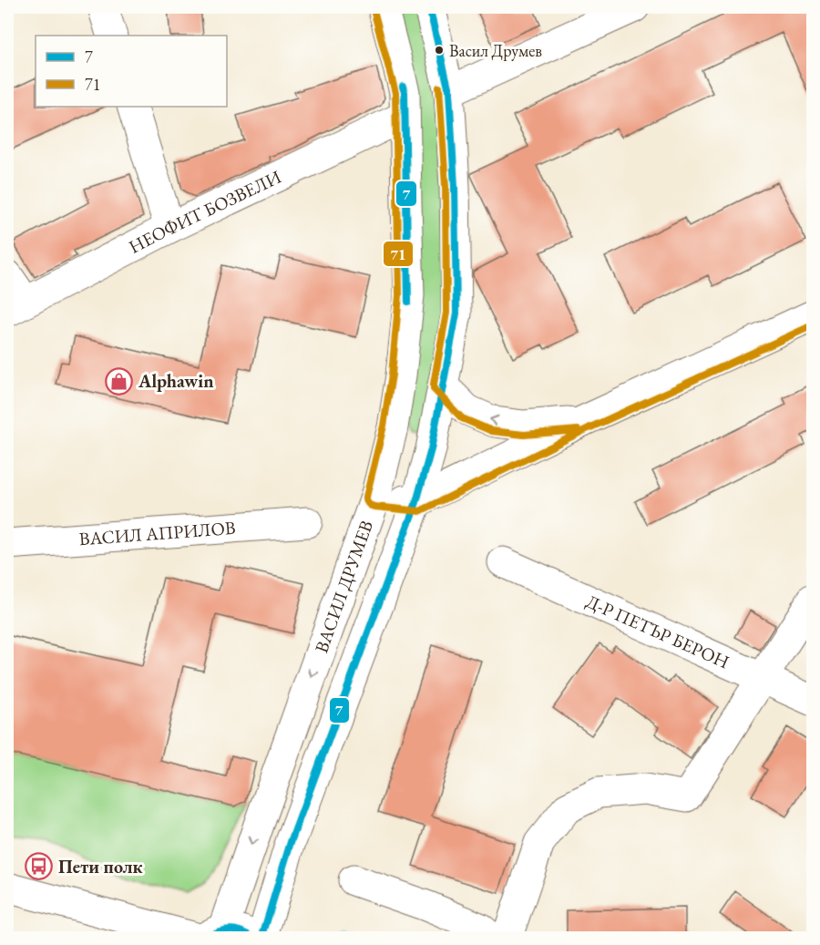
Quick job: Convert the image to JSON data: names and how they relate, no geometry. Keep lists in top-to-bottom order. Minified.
{"streets":{"street":["НЕОФИТ БОЗВЕЛИ","ВАСИЛ АПРИЛОВ","ВАСИЛ ДРУМЕВ","Д-Р ПЕТЪР БЕРОН"]},"crossings":[["НЕОФИТ БОЗВЕЛИ","ВАСИЛ ДРУМЕВ"]],"places":{"other":["Васил Друмев"],"shop":["Alphawin"],"bus stop":["Пети полк"]},"lines":["transit line 7","transit line 71"],"legend":["7","71"]}
